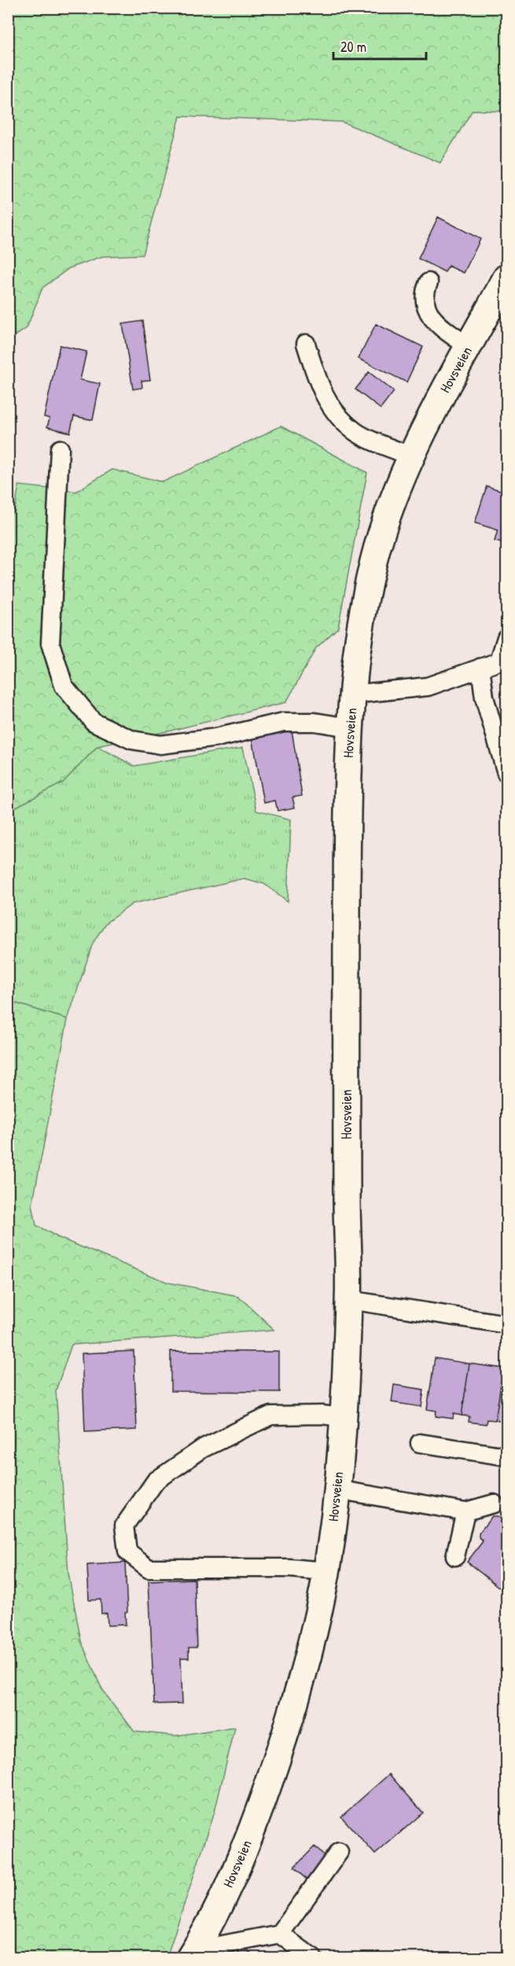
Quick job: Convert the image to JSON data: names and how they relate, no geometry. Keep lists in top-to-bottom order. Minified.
{"streets":{"street":["Hovsveien"]},"scale_bar":"20 m"}
